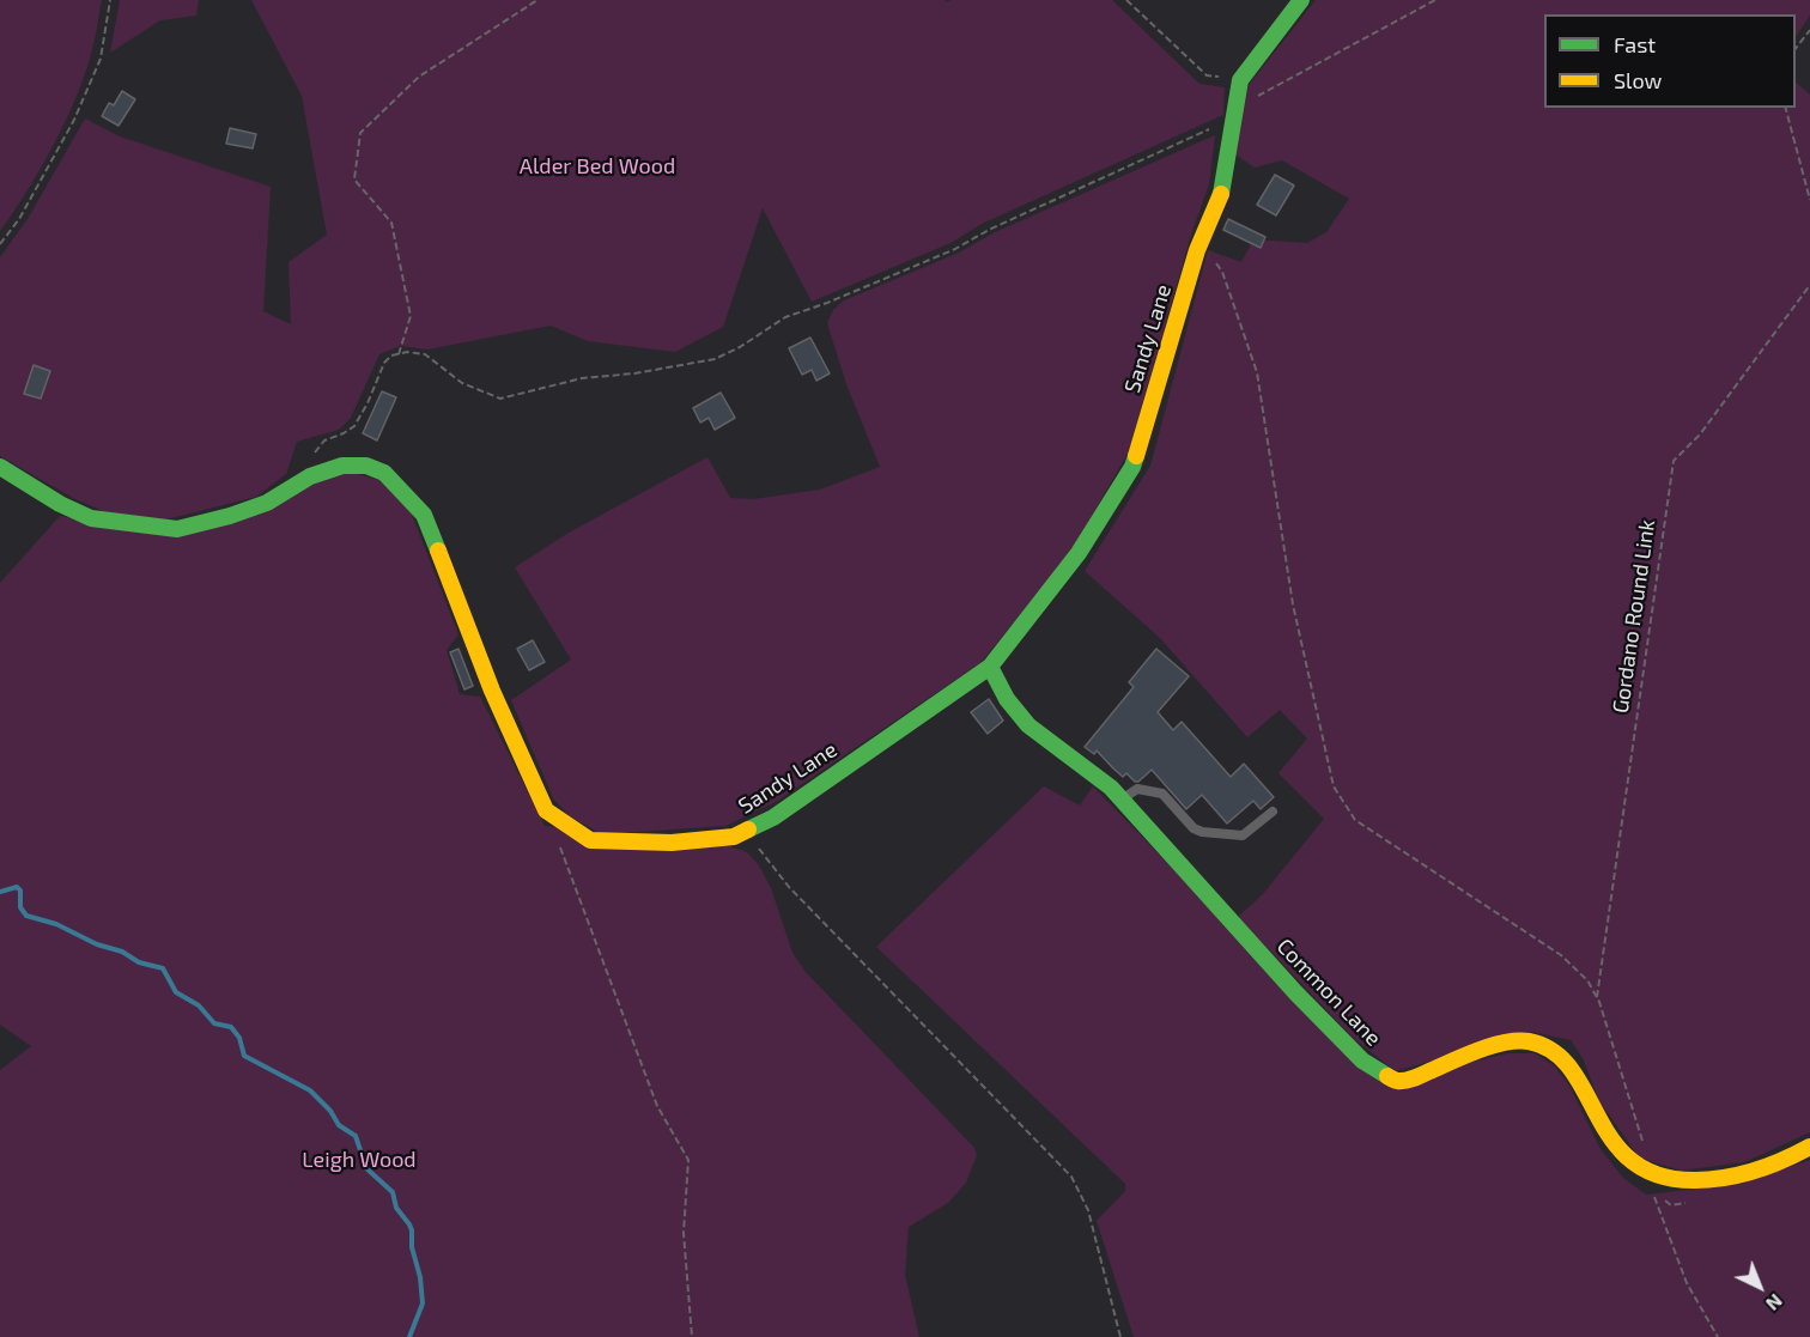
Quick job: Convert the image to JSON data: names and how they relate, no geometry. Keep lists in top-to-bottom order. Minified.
{"streets":{"street":["Sandy Lane","Common Lane"],"path":["Gordano Round Link"]},"crossings":[["Sandy Lane","Common Lane"]],"parks":["Alder Bed Wood","Leigh Wood"],"legend":["Fast","Slow"],"north":"bottom right"}
